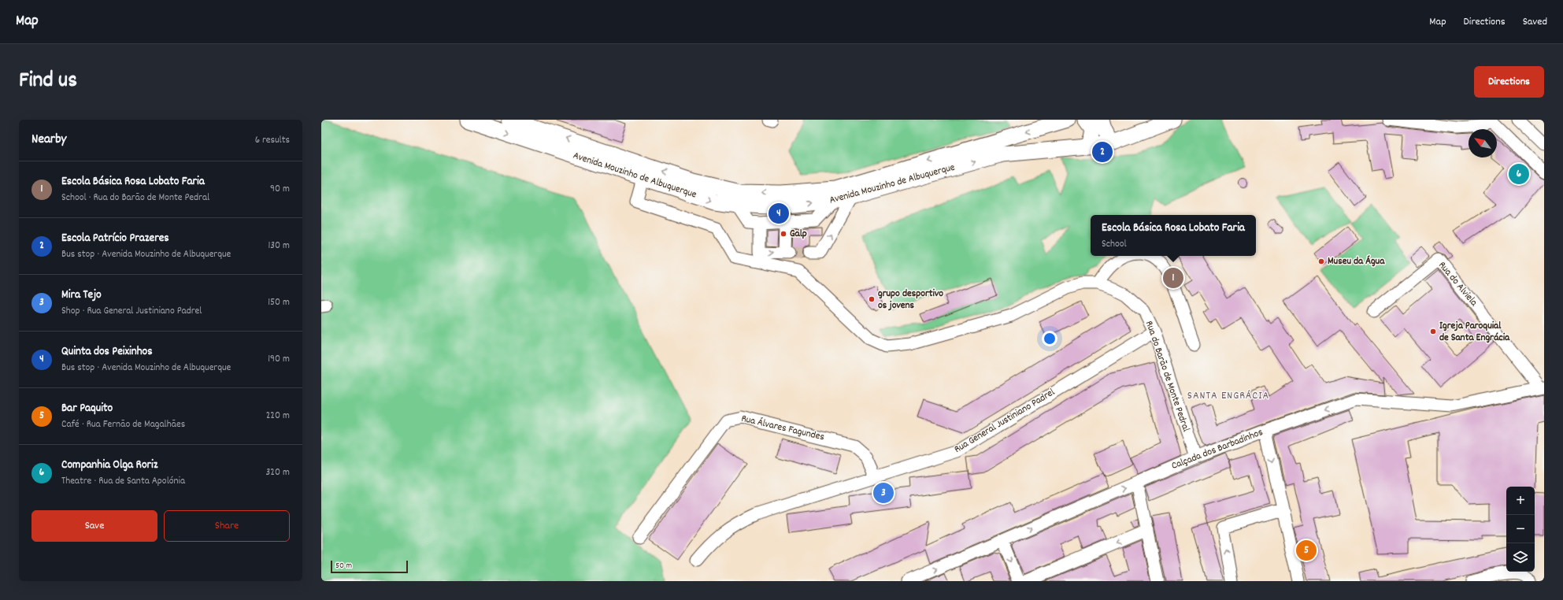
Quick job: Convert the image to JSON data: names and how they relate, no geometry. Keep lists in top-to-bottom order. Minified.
{"streets":{"main road":["Avenida Mouzinho de Albuquerque"],"street":["Rua do Alviela","Rua do Barão de Monte Pedral","Rua General Justiniano Padrel","Rua Álvares Fagundes","Calçada dos Barbadinhos"]},"crossings":[["Avenida Mouzinho de Albuquerque","Rua do Barão de Monte Pedral"],["Rua do Alviela","Calçada dos Barbadinhos"],["Rua do Barão de Monte Pedral","Rua General Justiniano Padrel"],["Rua do Barão de Monte Pedral","Calçada dos Barbadinhos"],["Rua General Justiniano Padrel","Rua Álvares Fagundes"]],"districts":["SANTA ENGRÁCIA"],"places":["Galp","Museu da Água","grupo desportivo os jovens","Igreja Paroquial de Santa Engrácia"],"scale_bar":"50 m","north":"top left","page":{"header":"Map","nav":["Map","Directions","Saved"],"title":"Find us","buttons":["Directions",["Save","Share"]],"heading":["Nearby","6 results"],"pins":["2","6","4","1","3","5"],"list":[{"mark":"1","name":"Escola Básica Rosa Lobato Faria","note":"School · Rua do Barão de Monte Pedral","value":"90 m"},{"mark":"2","name":"Escola Patrício Prazeres","note":"Bus stop · Avenida Mouzinho de Albuquerque","value":"130 m"},{"mark":"3","name":"Mira Tejo","note":"Shop · Rua General Justiniano Padrel","value":"150 m"},{"mark":"4","name":"Quinta dos Peixinhos","note":"Bus stop · Avenida Mouzinho de Albuquerque","value":"190 m"},{"mark":"5","name":"Bar Paquito","note":"Café · Rua Fernão de Magalhães","value":"220 m"},{"mark":"6","name":"Companhia Olga Roriz","note":"Theatre · Rua de Santa Apolónia","value":"320 m"}],"popup":["Escola Básica Rosa Lobato Faria","School"],"map_buttons":["+","−"],"scale":"50 m"}}
